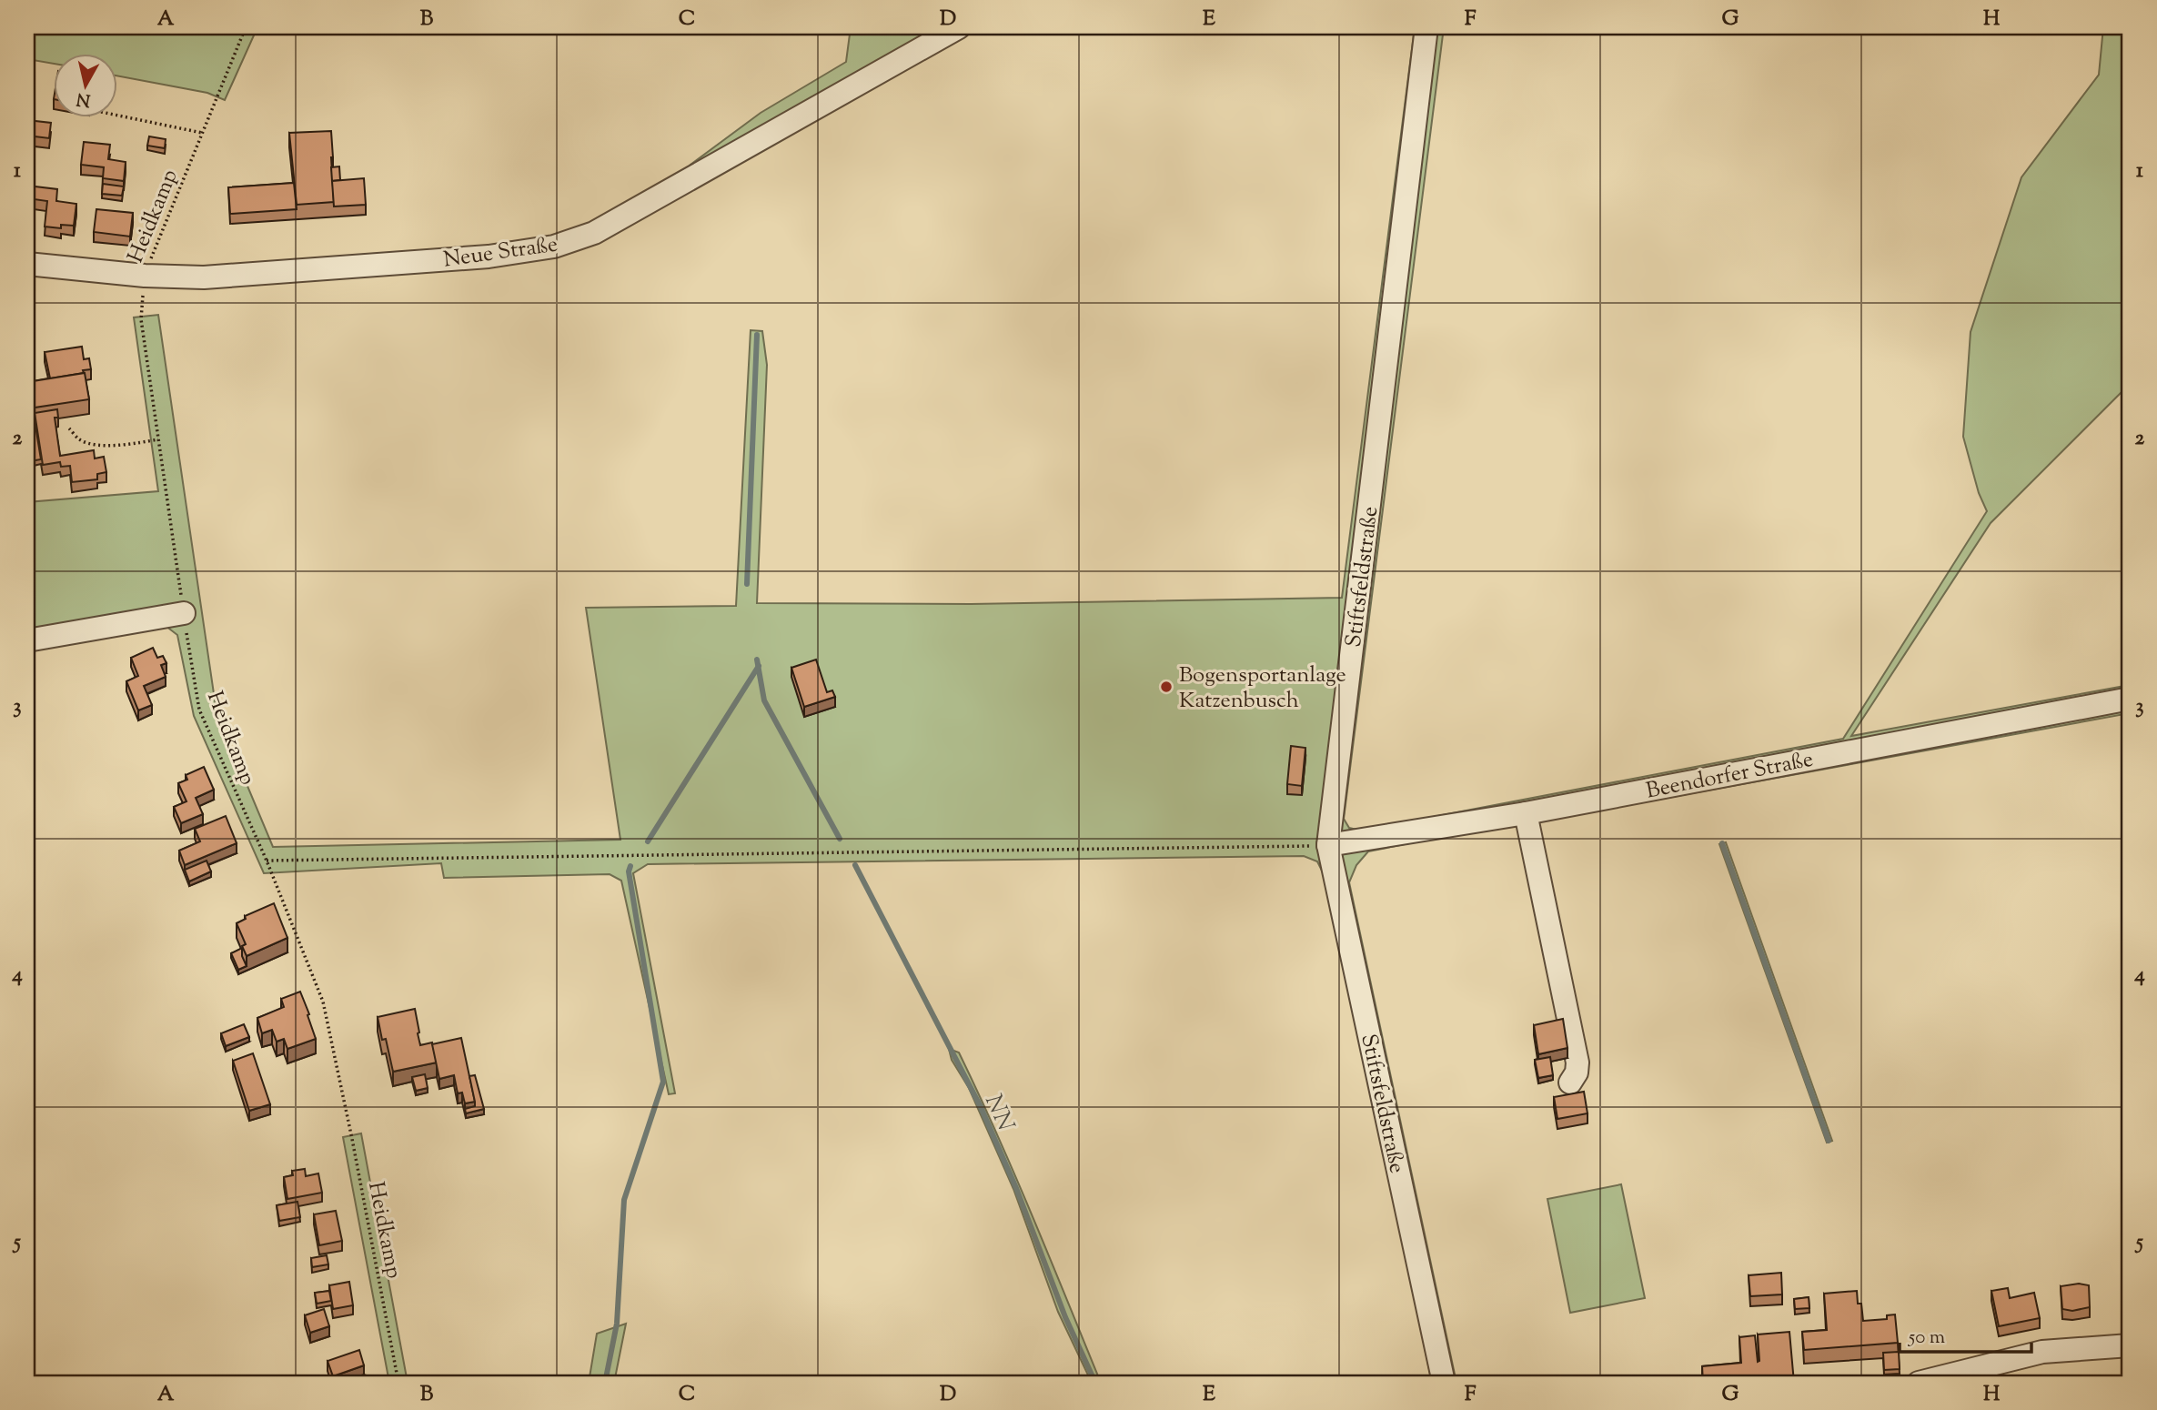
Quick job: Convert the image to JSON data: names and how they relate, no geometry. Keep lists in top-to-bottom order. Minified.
{"streets":{"street":["Neue Straße","Stiftsfeldstraße","Beendorfer Straße"],"path":["Heidkamp"]},"crossings":[["Heidkamp","Neue Straße"],["Stiftsfeldstraße","Beendorfer Straße"]],"water":["NN"],"places":["Bogensportanlage Katzenbusch"],"scale_bar":"50 m","north":"bottom","grid":{"columns":["A","B","C","D","E","F","G","H"],"rows":["1","2","3","4","5"]}}
